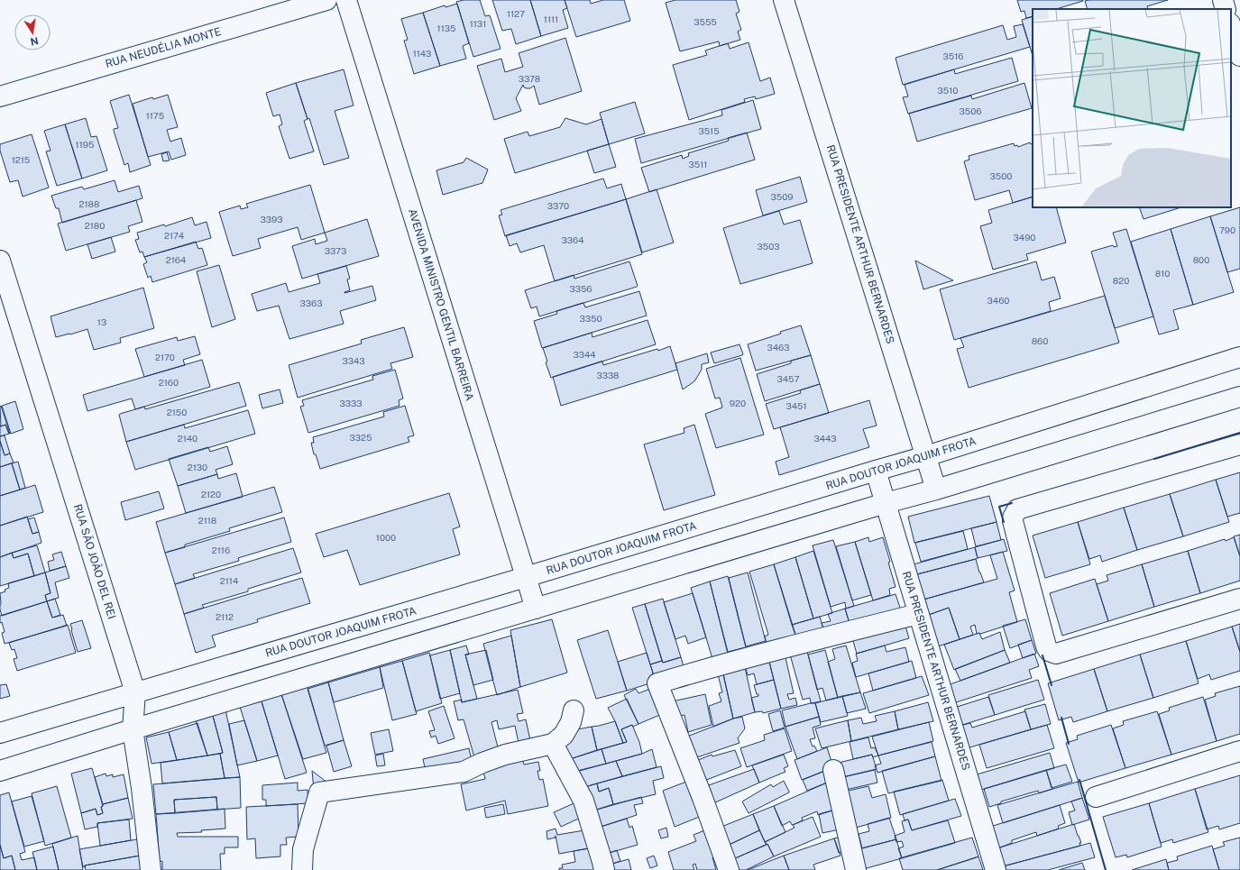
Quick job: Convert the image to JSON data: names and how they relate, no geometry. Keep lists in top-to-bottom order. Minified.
{"streets":{"street":["RUA NEUDÉLIA MONTE","RUA PRESIDENTE ARTHUR BERNARDES","AVENIDA MINISTRO GENTIL BARREIRA","RUA DOUTOR JOAQUIM FROTA","RUA SÃO JOÃO DEL REI"]},"crossings":[["RUA PRESIDENTE ARTHUR BERNARDES","RUA DOUTOR JOAQUIM FROTA"],["AVENIDA MINISTRO GENTIL BARREIRA","RUA DOUTOR JOAQUIM FROTA"],["RUA DOUTOR JOAQUIM FROTA","RUA SÃO JOÃO DEL REI"]],"house_numbers":["1127","1111","3555","1131","1135","1143","3516","3378","3510","3506","1175","3515","1195","1215","3511","3500","3509","2188","3370","3393","2180","790","2174","3490","3364","3503","3373","2164","800","810","820","3356","3460","3363","3350","13","860","3463","3344","2170","3343","3338","3457","2160","3333","920","3451","2150","3325","2140","3443","2130","2120","2118","1000","2116","2114","2112"],"north":"bottom"}
